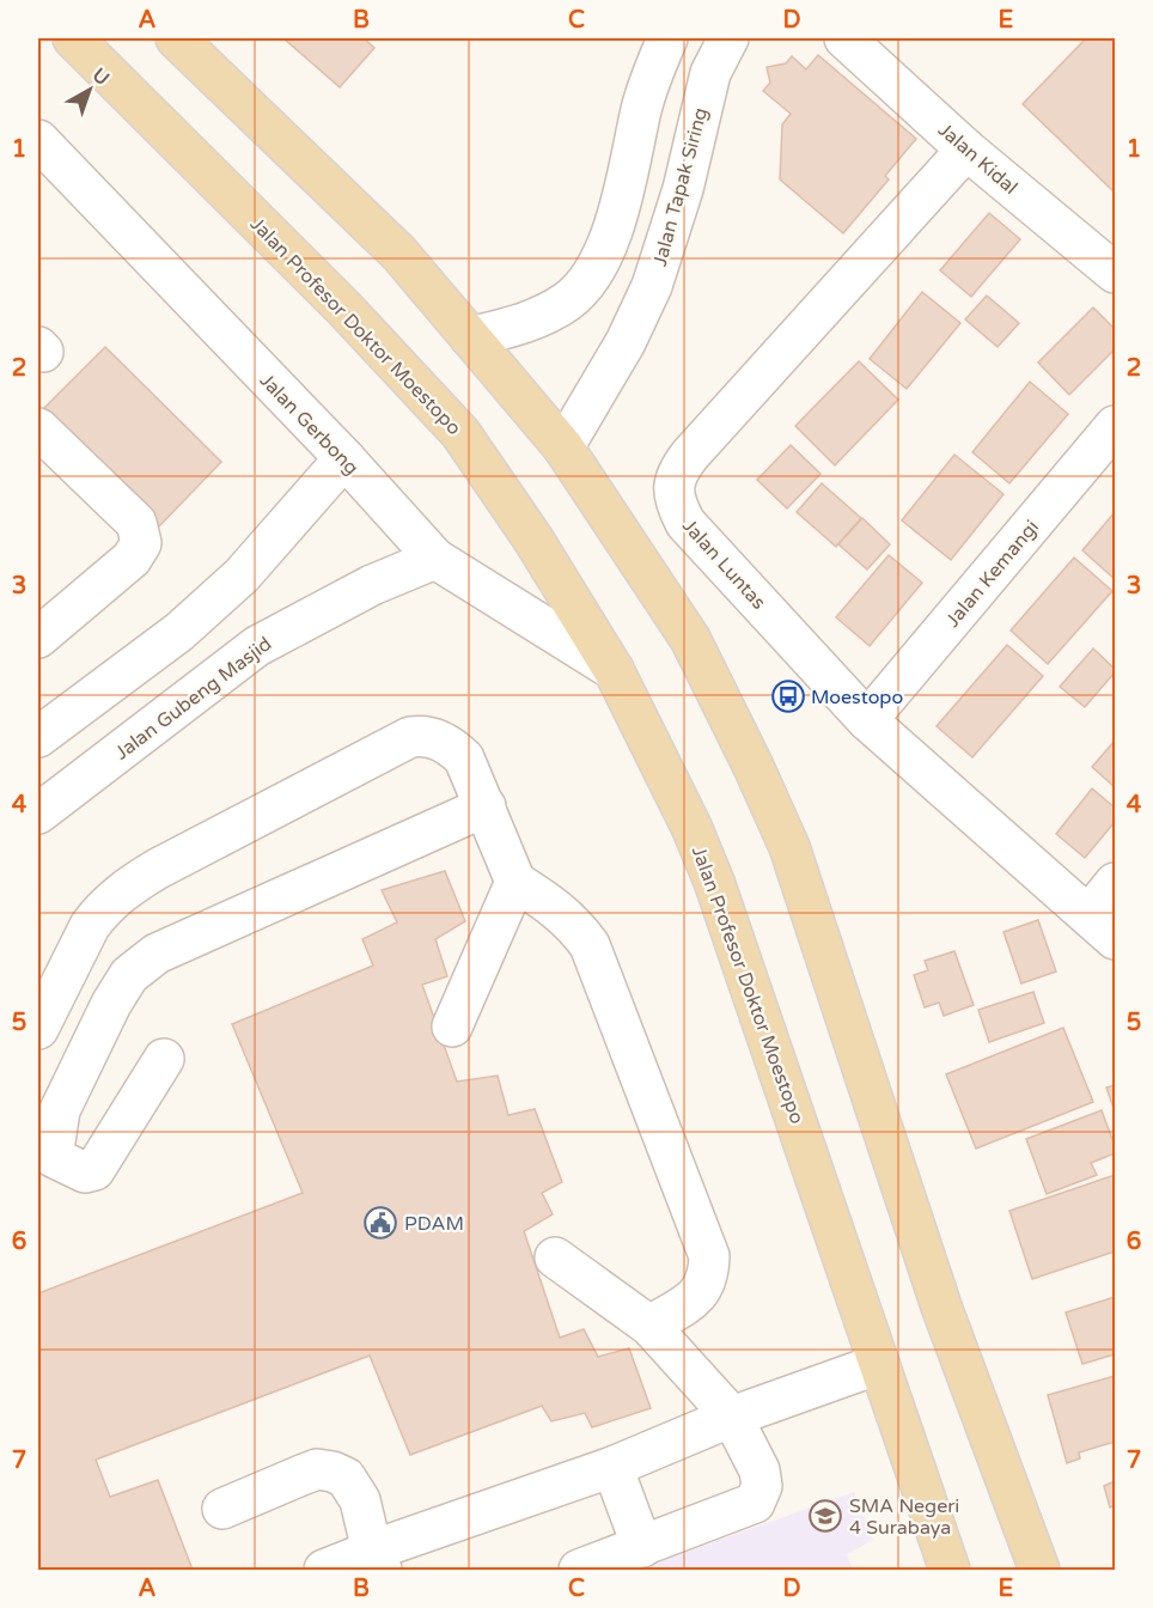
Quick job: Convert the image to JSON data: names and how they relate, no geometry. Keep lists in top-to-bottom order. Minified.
{"streets":{"main road":["Jalan Profesor Doktor Moestopo"],"street":["Jalan Kidal","Jalan Tapak Siring","Jalan Gerbong","Jalan Luntas","Jalan Kemangi","Jalan Gubeng Masjid"]},"crossings":[["Jalan Kidal","Jalan Luntas"],["Jalan Profesor Doktor Moestopo","Jalan Gerbong"],["Jalan Gerbong","Jalan Gubeng Masjid"],["Jalan Luntas","Jalan Kemangi"]],"places":{"bus stop":["Moestopo"],"public building":["PDAM"],"school or university":["SMA Negeri 4 Surabaya"]},"north":"top right","grid":{"columns":["A","B","C","D","E"],"rows":["1","2","3","4","5","6","7"]}}
